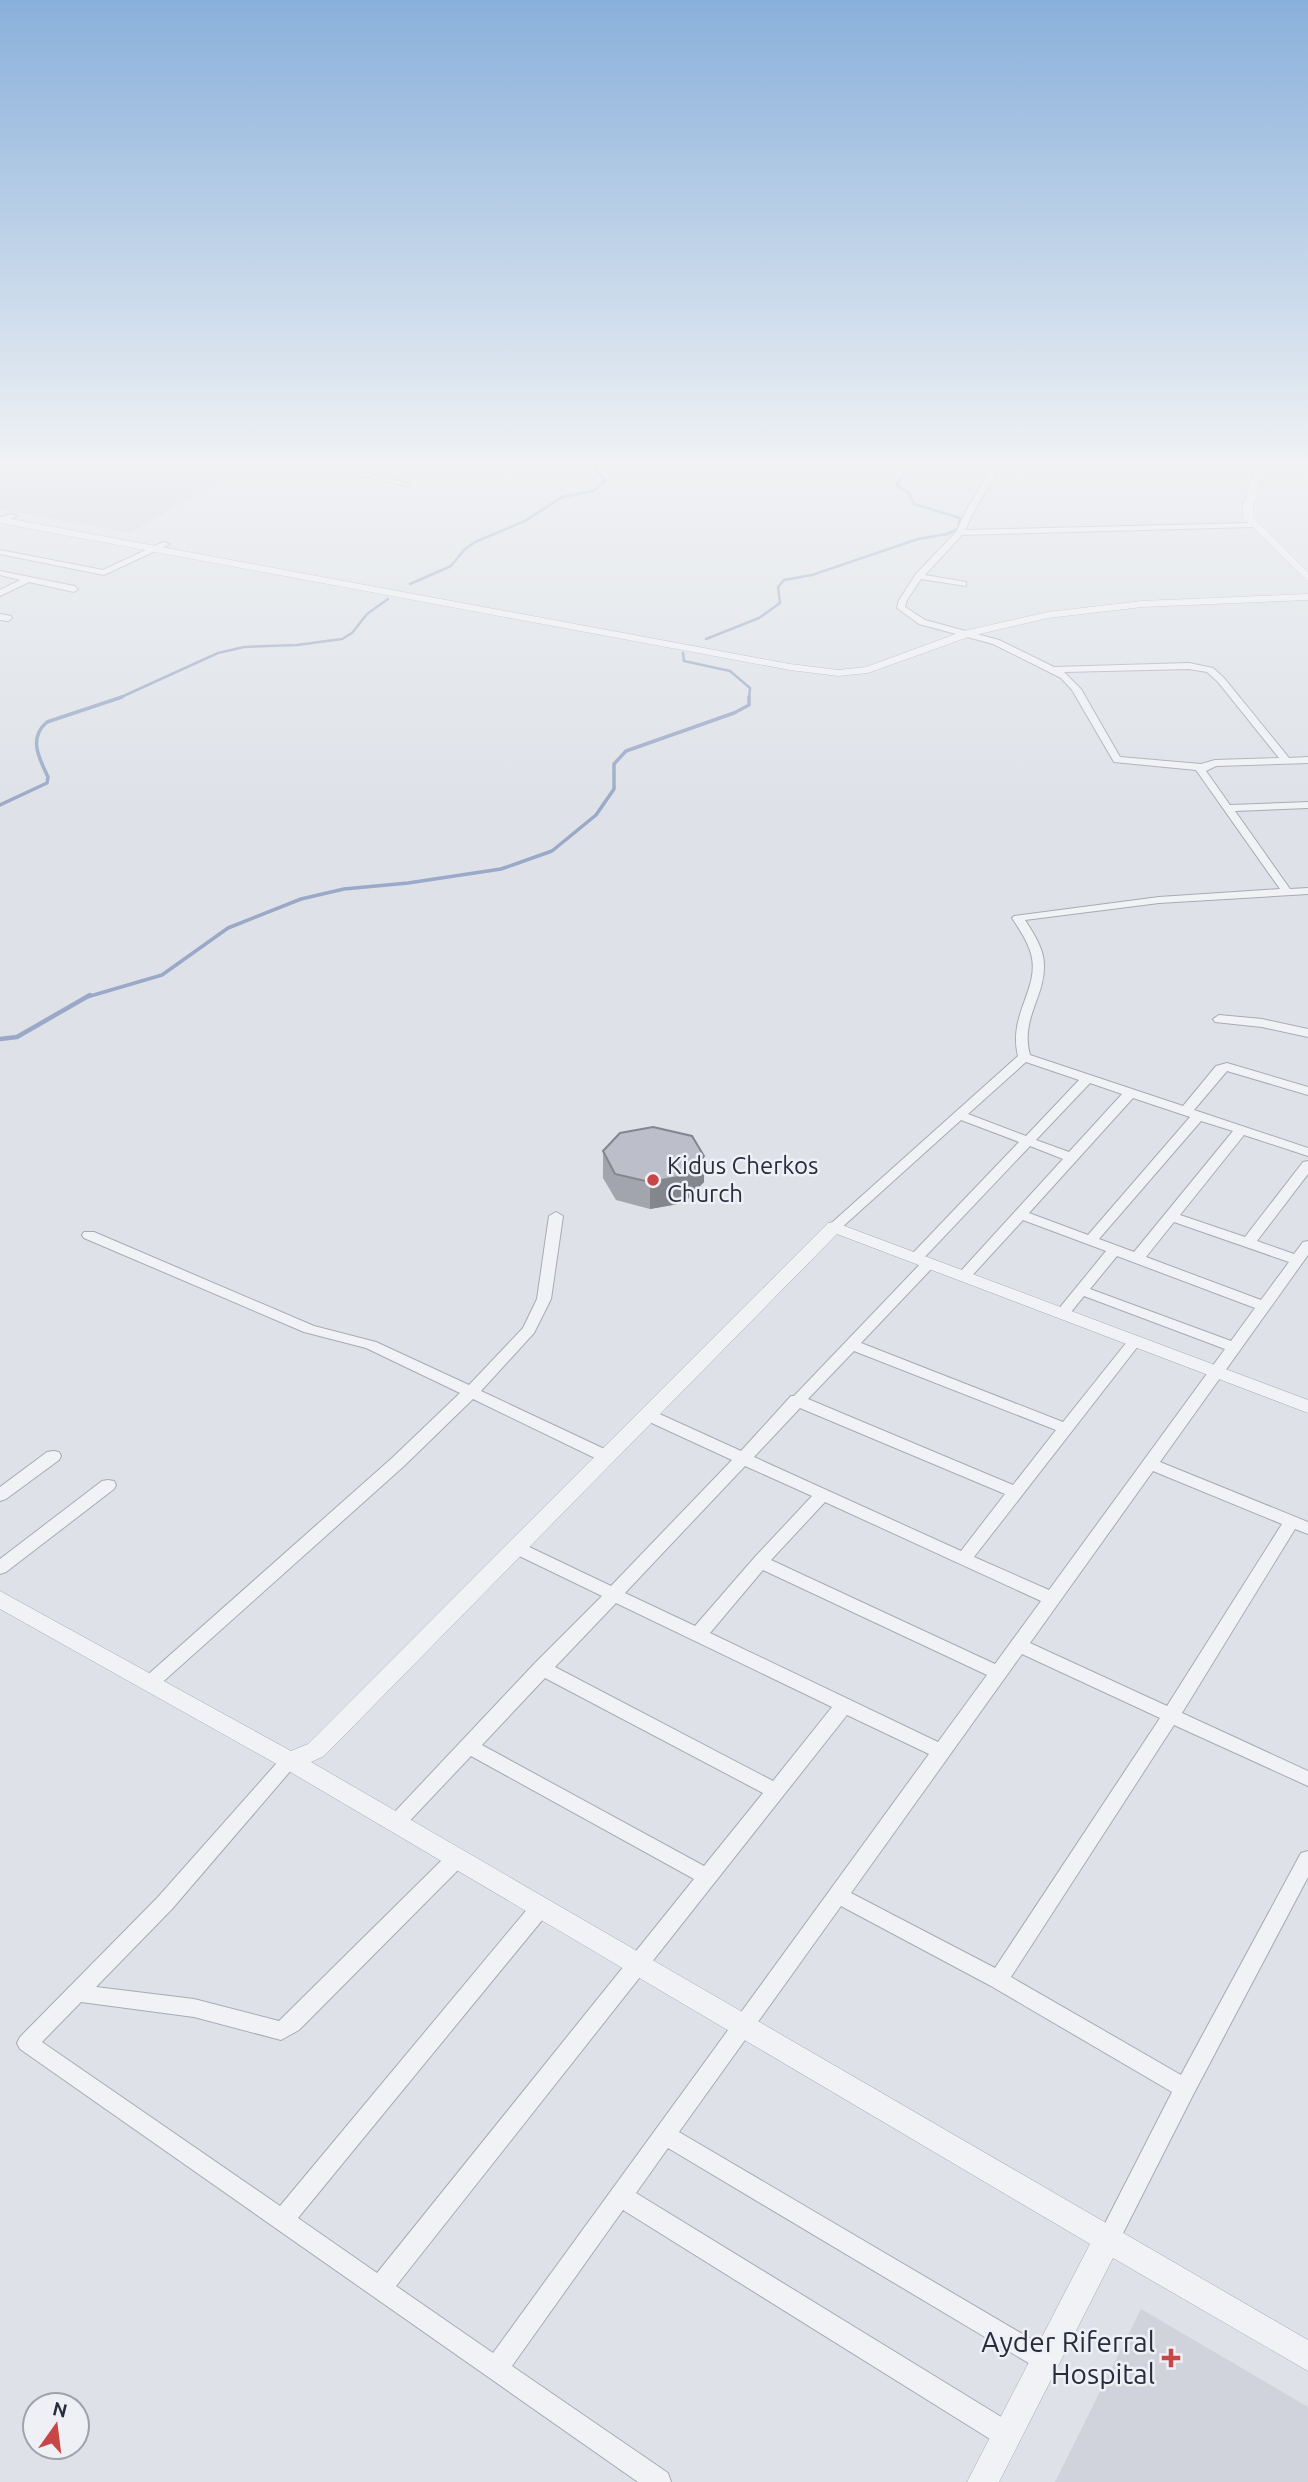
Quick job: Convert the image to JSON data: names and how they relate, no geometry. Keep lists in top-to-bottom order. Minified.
{"places":{"other":["Kidus Cherkos Church"],"health":["Ayder Riferral Hospital"]},"north":"top"}
